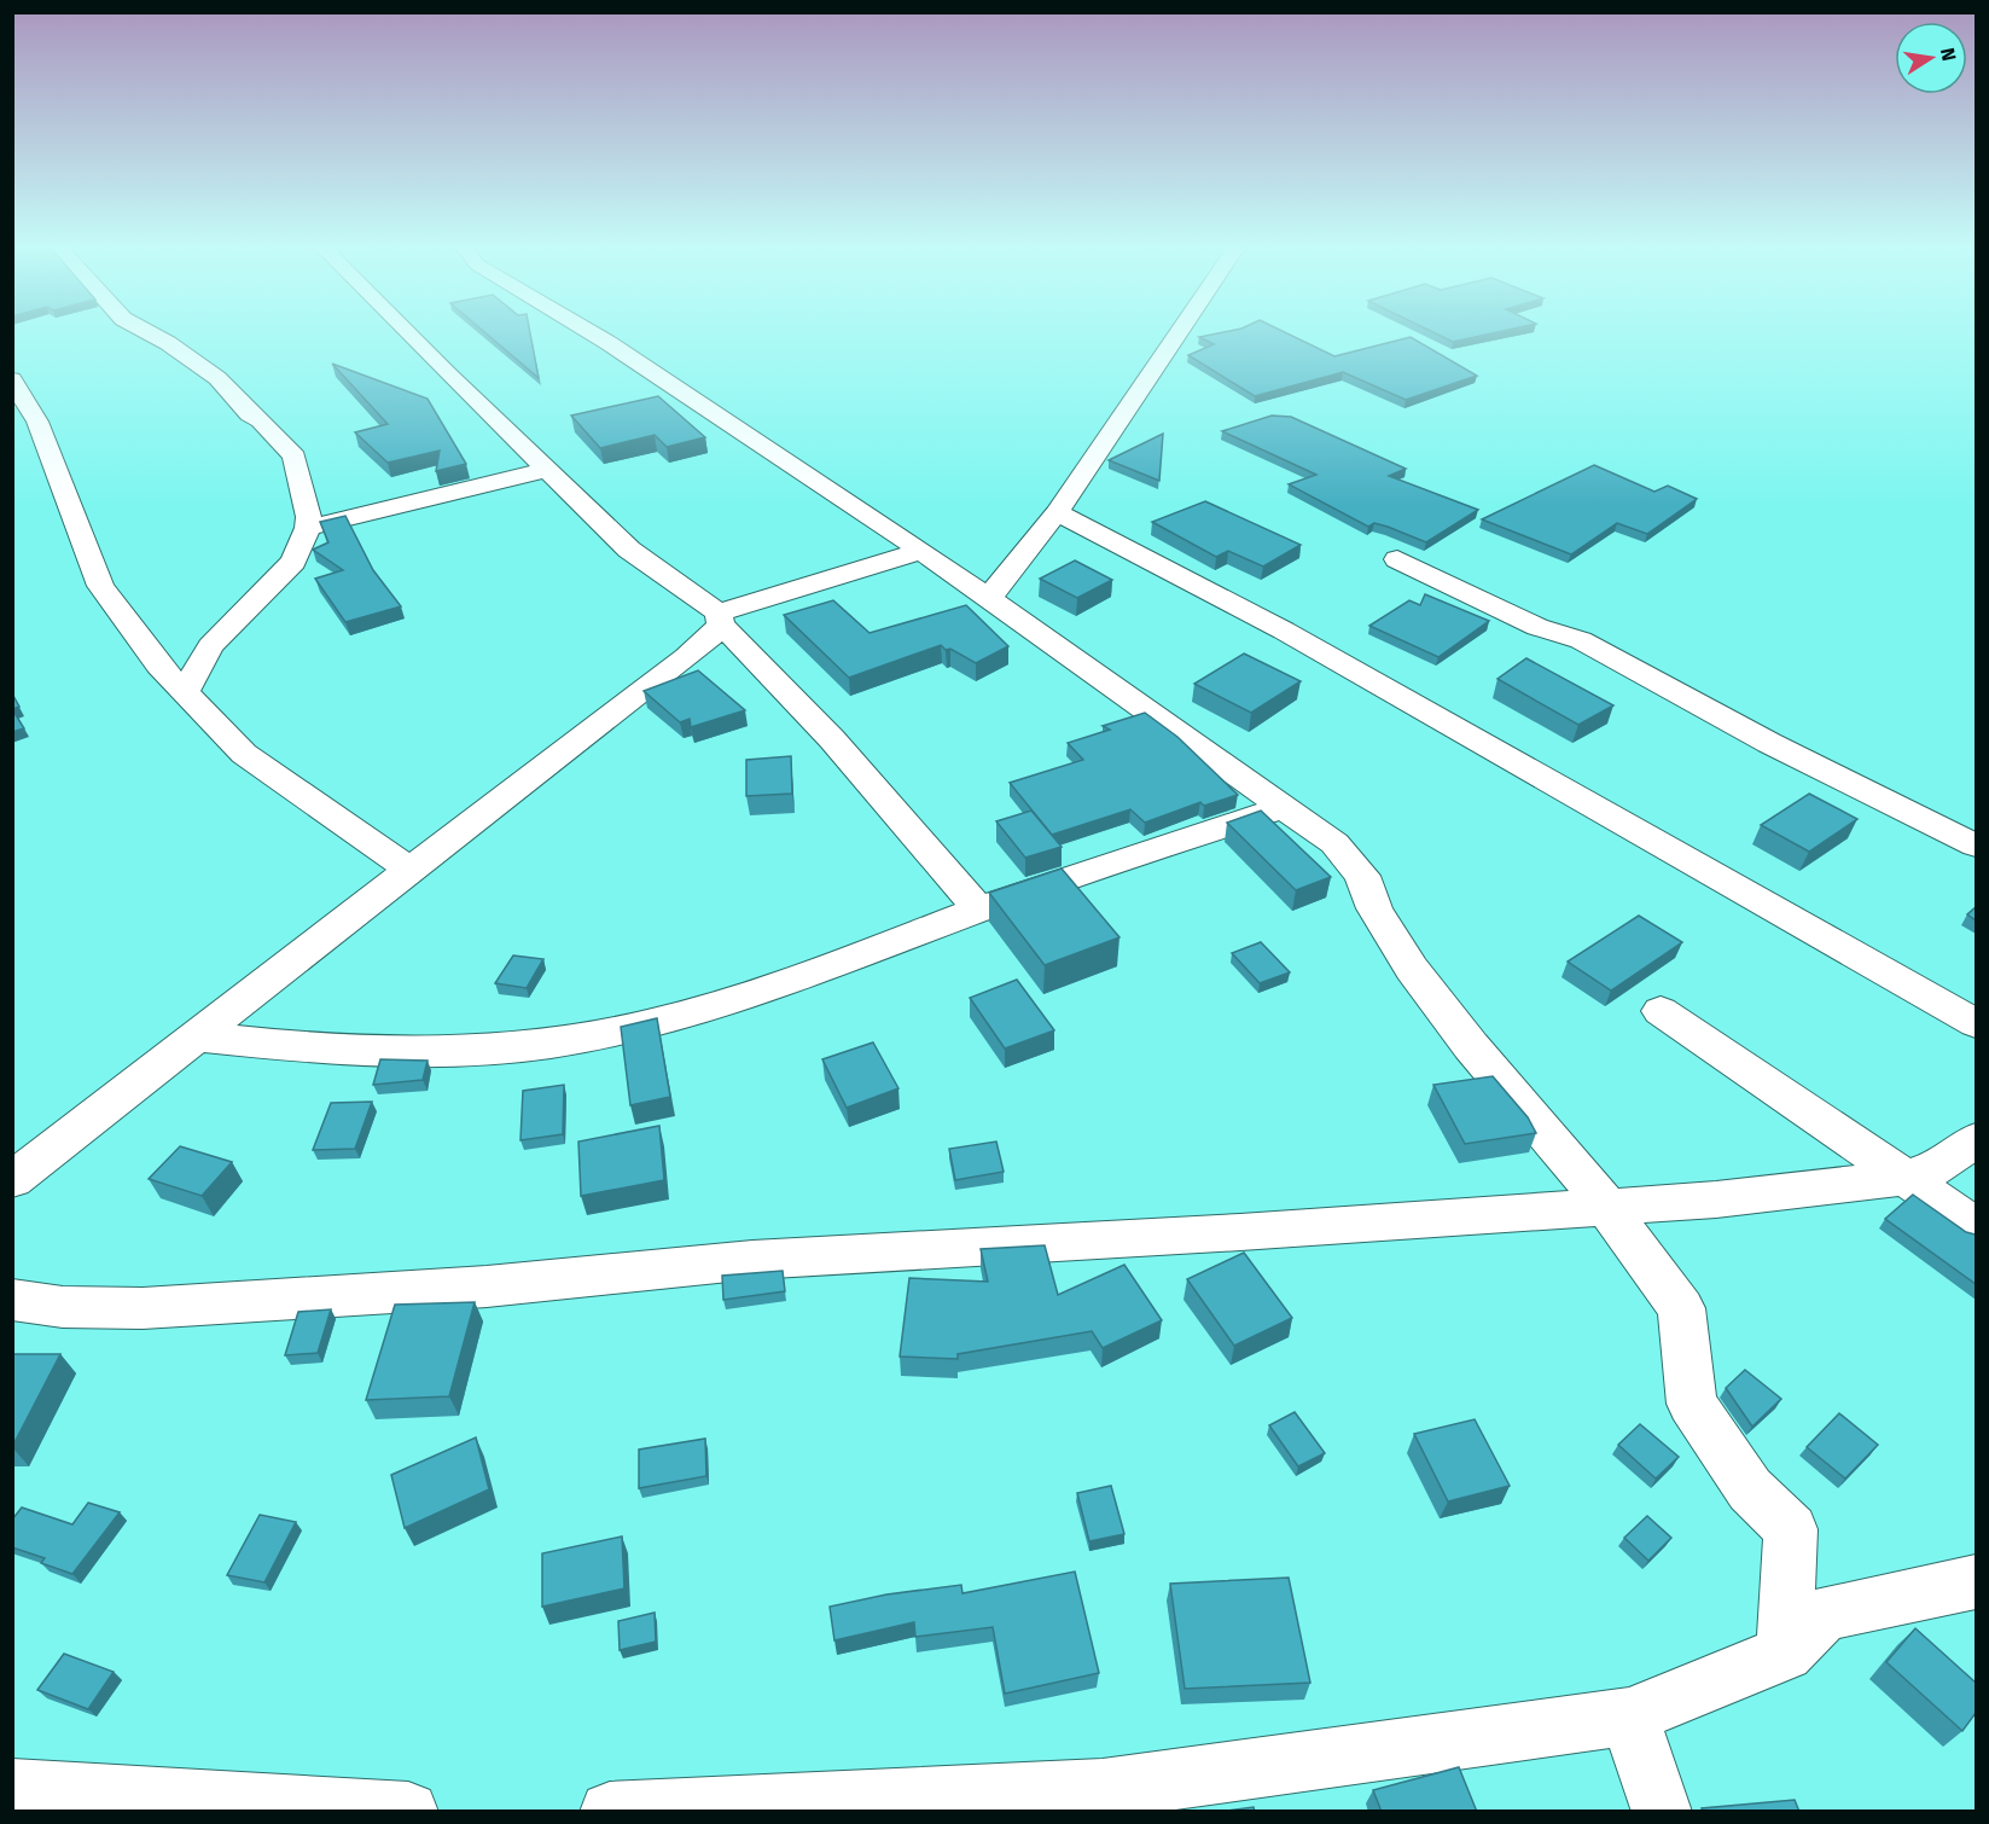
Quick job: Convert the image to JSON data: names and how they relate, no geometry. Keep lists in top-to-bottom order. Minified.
{"north":"right"}
